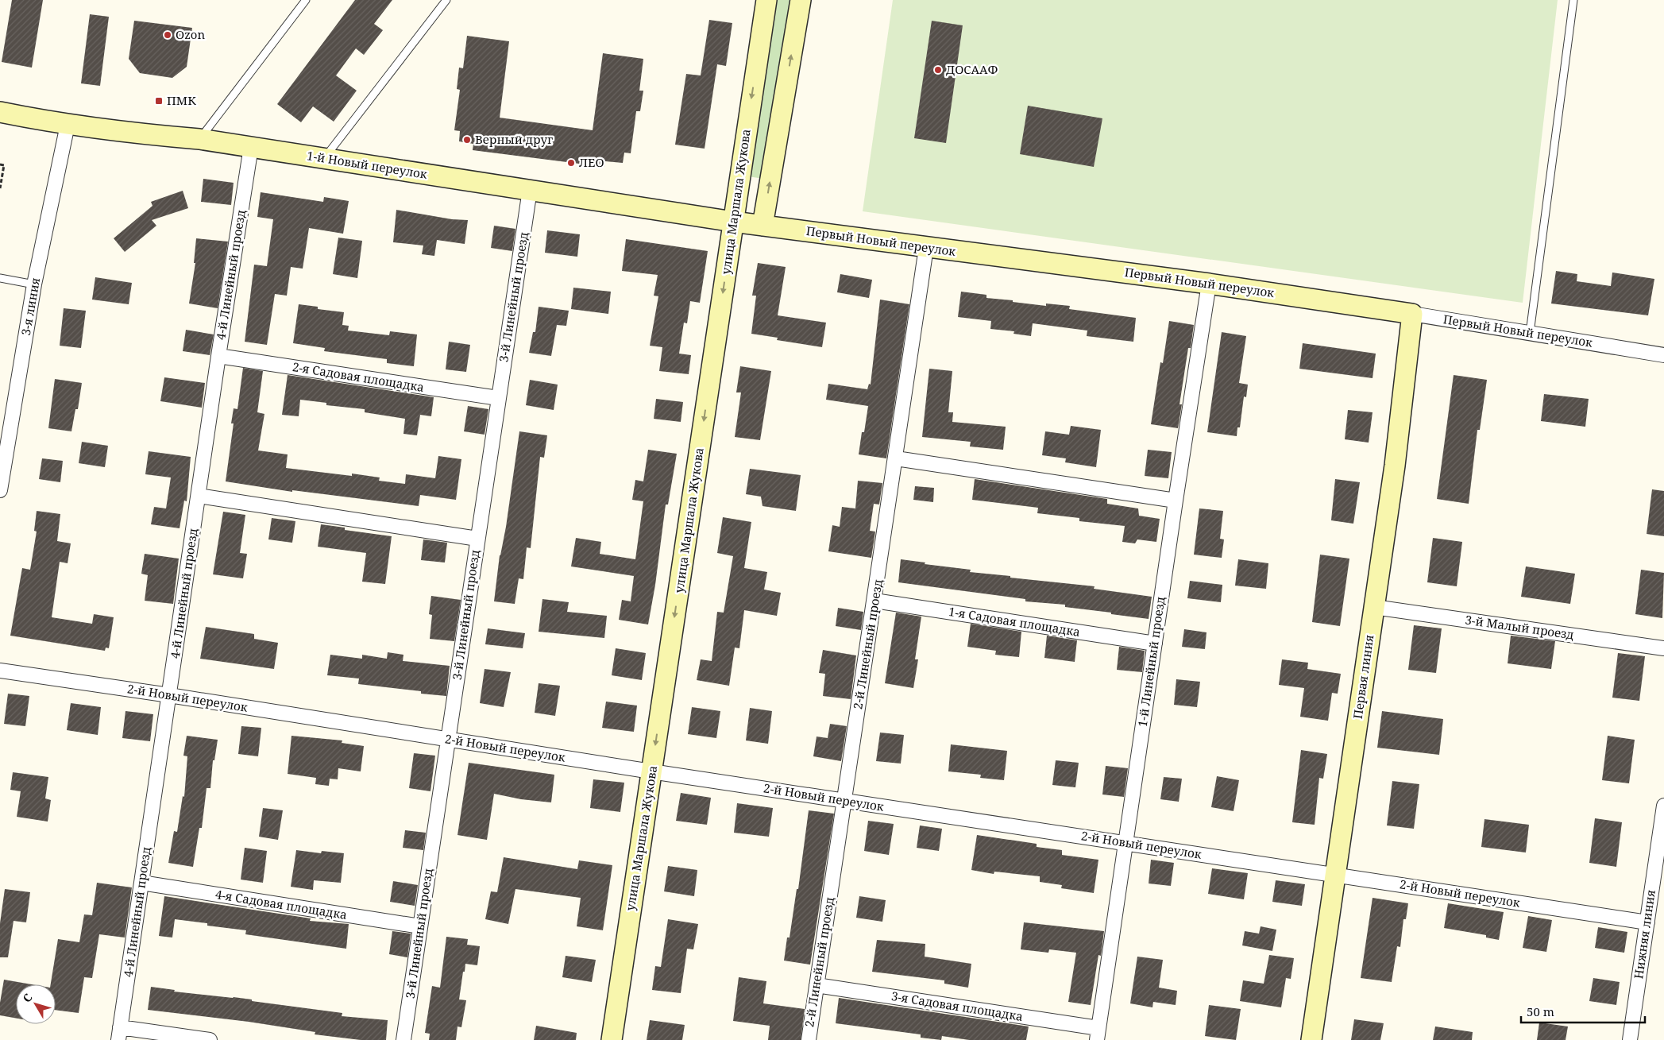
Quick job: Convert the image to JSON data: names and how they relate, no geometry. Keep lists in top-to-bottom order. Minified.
{"streets":{"main road":["1-й Новый переулок","улица Маршала Жукова","Первый Новый переулок","Первая линия"],"street":["4-й Линейный проезд","3-й Линейный проезд","3-я линия","2-я Cадовая площадка","1-я Садовая площадка","3-й Малый проезд","2-й Линейный проезд","1-й Линейный проезд","2-й Новый переулок","4-я Садовая площадка","Нижняя линия","3-я Садовая площадка"]},"crossings":[["1-й Новый переулок","улица Маршала Жукова"],["1-й Новый переулок","Первый Новый переулок"],["1-й Новый переулок","4-й Линейный проезд"],["1-й Новый переулок","3-й Линейный проезд"],["1-й Новый переулок","3-я линия"],["улица Маршала Жукова","Первый Новый переулок"],["улица Маршала Жукова","2-й Новый переулок"],["Первый Новый переулок","2-й Линейный проезд"],["Первый Новый переулок","1-й Линейный проезд"],["Первый Новый переулок","Первая линия"],["4-й Линейный проезд","2-я Cадовая площадка"],["4-й Линейный проезд","2-й Новый переулок"],["4-й Линейный проезд","4-я Садовая площадка"],["3-й Линейный проезд","2-я Cадовая площадка"],["3-й Линейный проезд","2-й Новый переулок"],["3-й Линейный проезд","4-я Садовая площадка"],["1-я Садовая площадка","2-й Линейный проезд"],["1-я Садовая площадка","1-й Линейный проезд"],["3-й Малый проезд","Первая линия"],["2-й Линейный проезд","2-й Новый переулок"],["2-й Линейный проезд","3-я Садовая площадка"],["1-й Линейный проезд","2-й Новый переулок"],["1-й Линейный проезд","3-я Садовая площадка"],["Первая линия","2-й Новый переулок"],["2-й Новый переулок","Нижняя линия"]],"one_way":["улица Маршала Жукова"],"places":{"other":["Ozon","ДОСААФ","Верный друг","ЛЕО"],"transit":["ПМК"]},"scale_bar":"50 m","north":"top left"}
